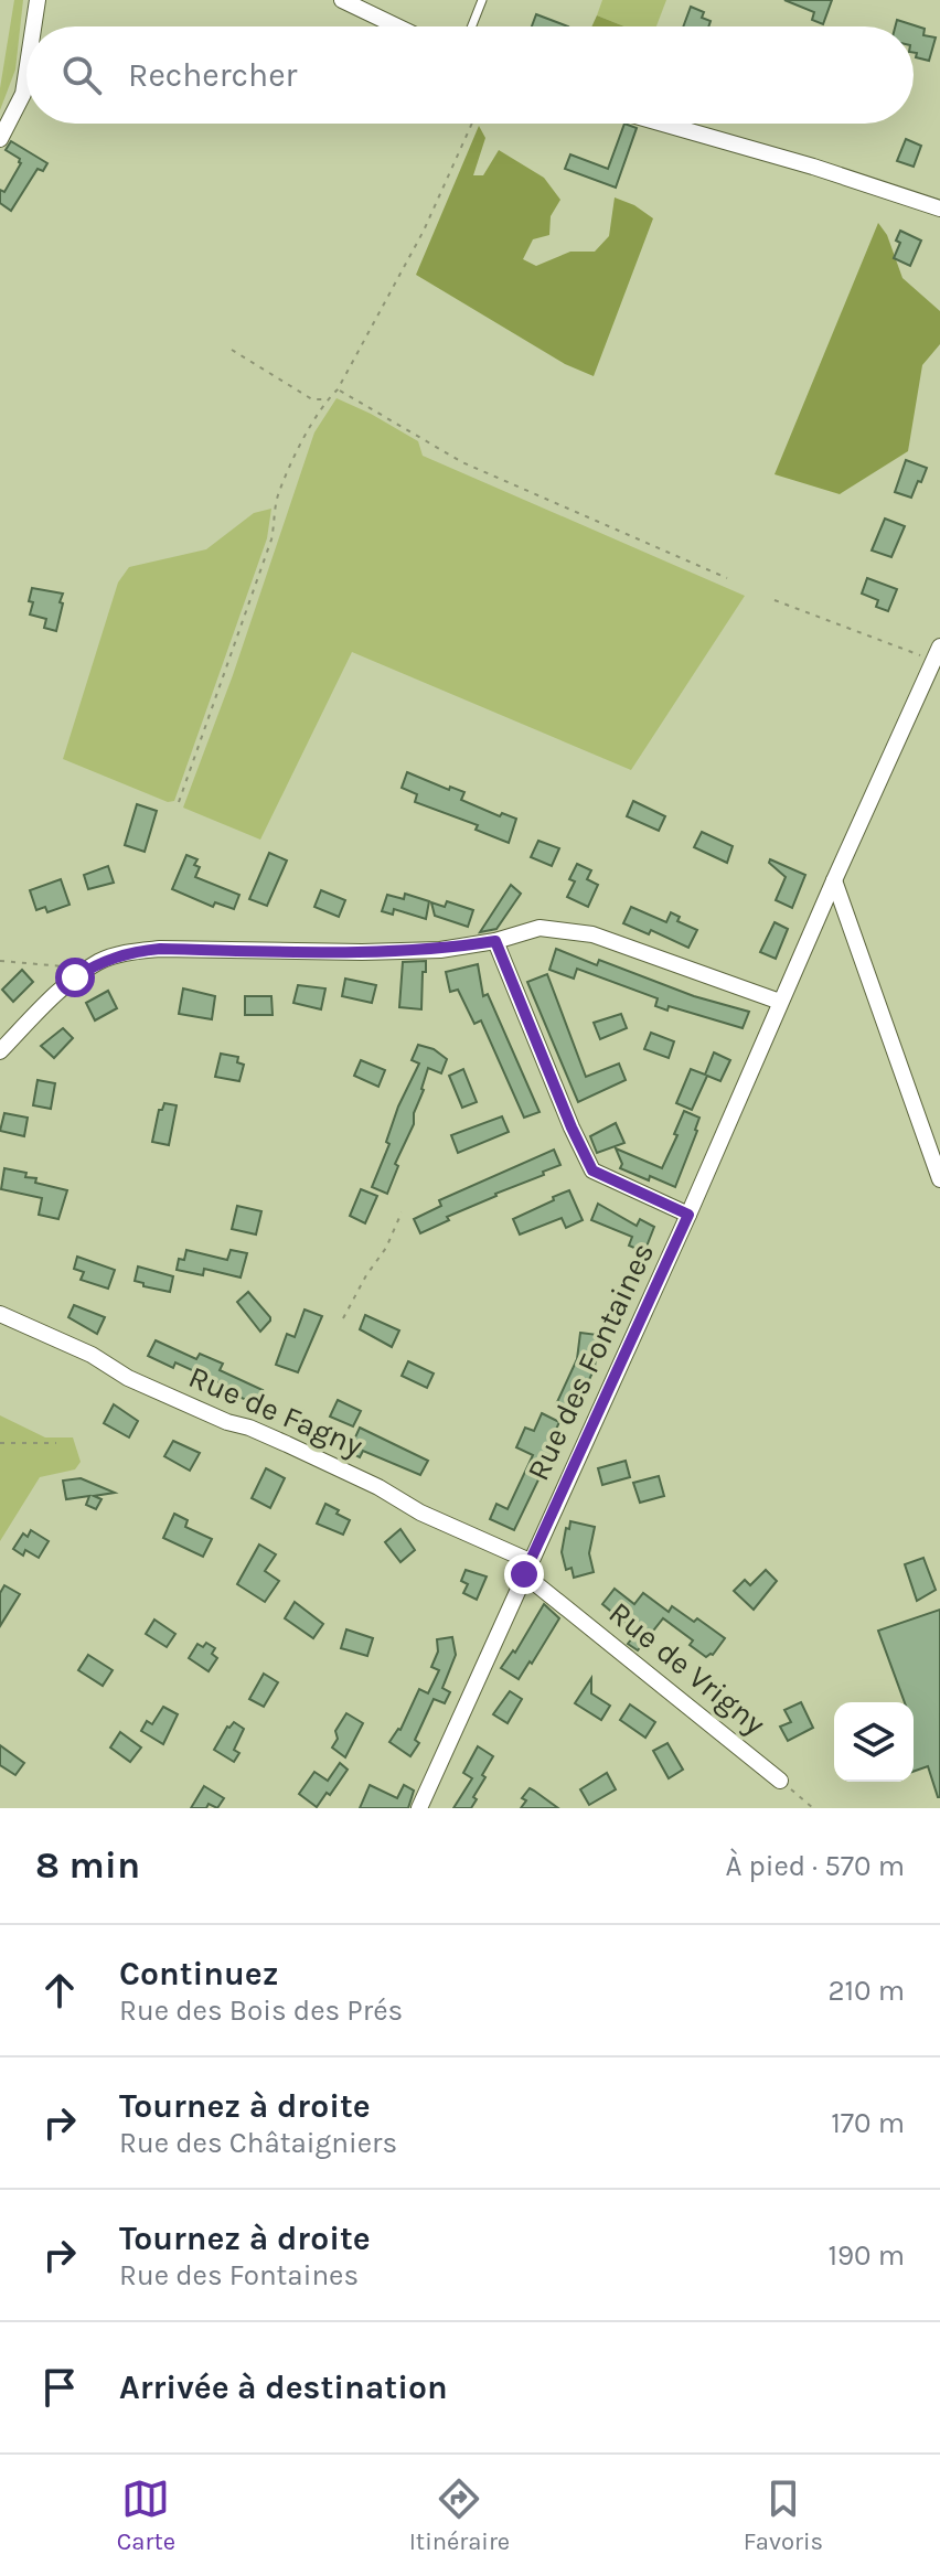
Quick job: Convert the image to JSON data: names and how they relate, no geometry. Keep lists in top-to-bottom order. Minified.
{"streets":{"street":["Rue des Fontaines","Rue de Fagny","Rue de Vrigny"]},"crossings":[["Rue des Fontaines","Rue de Fagny"],["Rue des Fontaines","Rue de Vrigny"],["Rue de Fagny","Rue de Vrigny"]],"page":{"search":"Rechercher","heading":["8 min","À pied · 570 m"],"list":[["Continuez","Rue des Bois des Prés","210 m"],["Tournez à droite","Rue des Châtaigniers","170 m"],["Tournez à droite","Rue des Fontaines","190 m"],"Arrivée à destination"],"nav":["Carte","Itinéraire","Favoris"]}}
